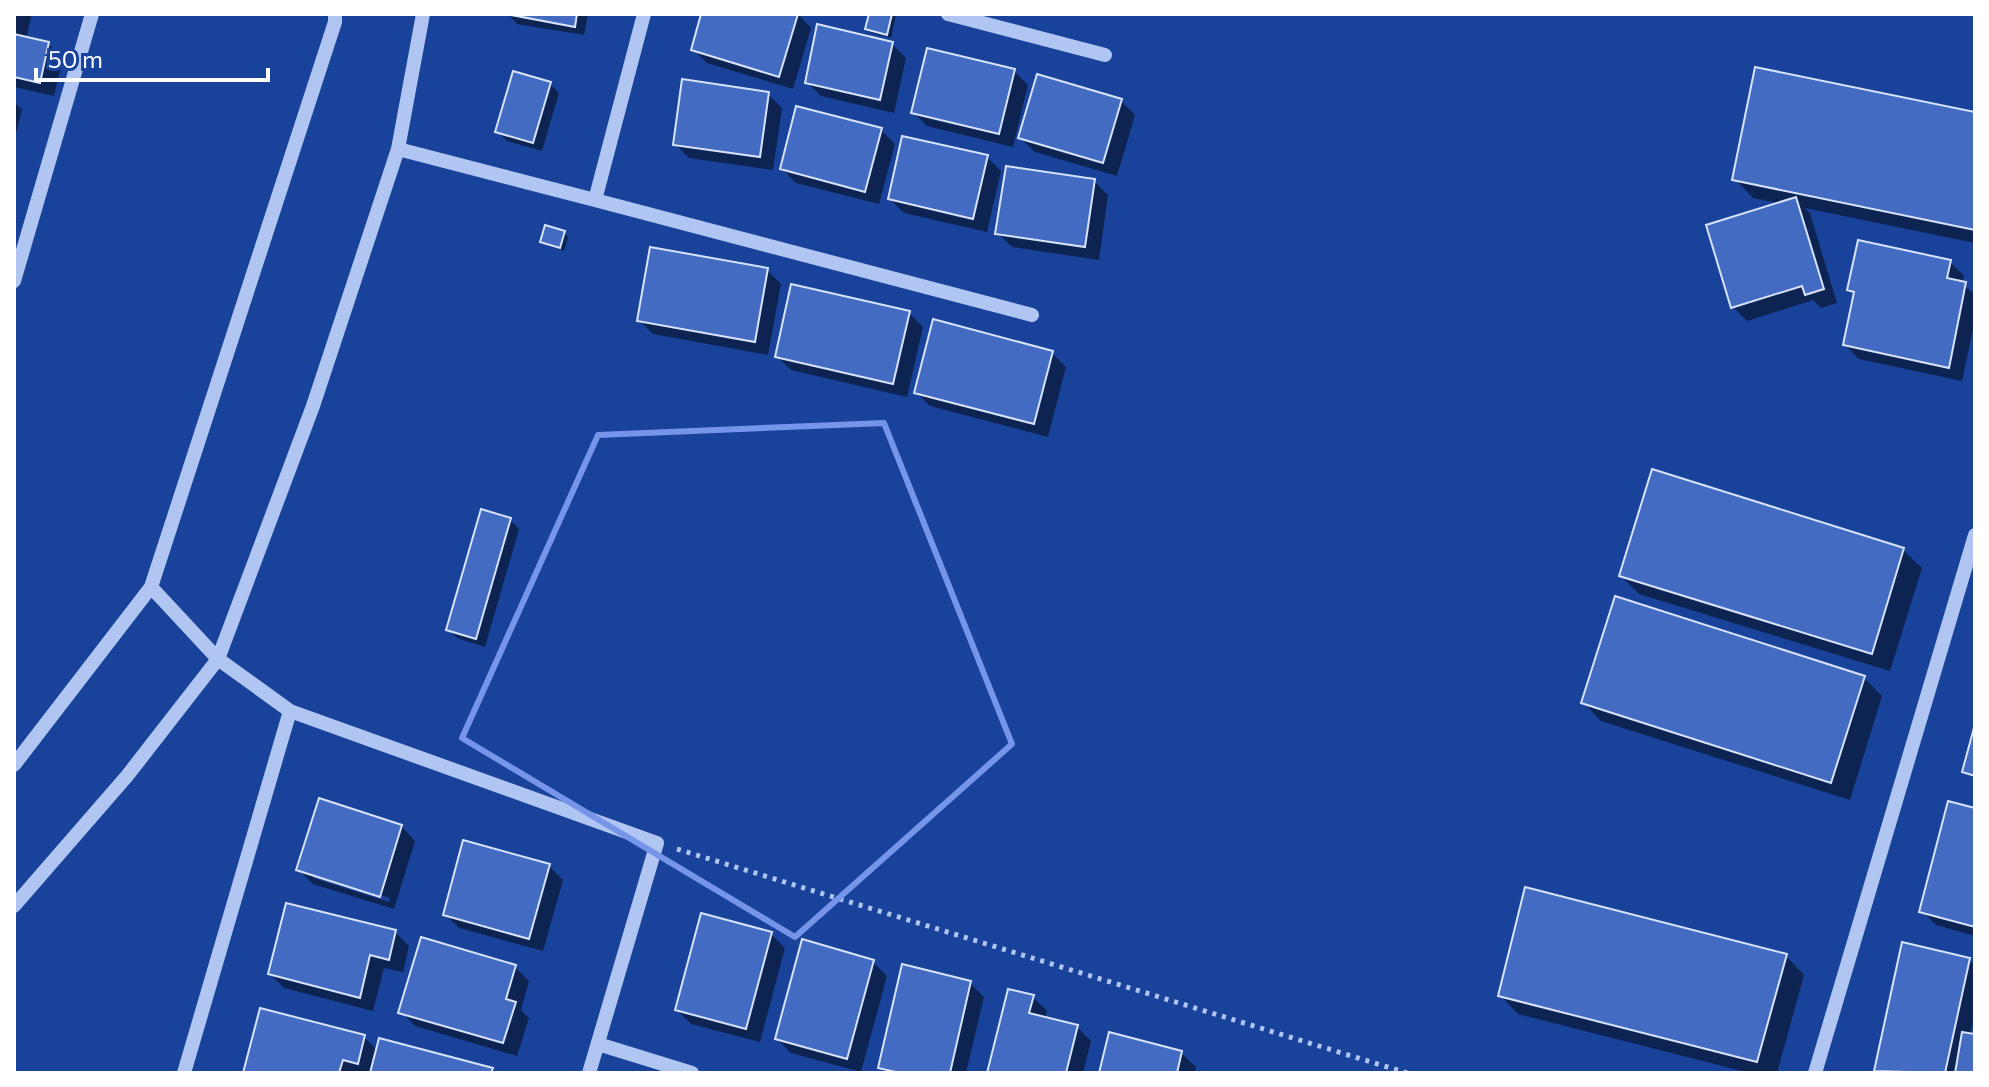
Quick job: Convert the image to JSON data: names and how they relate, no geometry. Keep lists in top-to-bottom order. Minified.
{"scale_bar":"50 m"}
